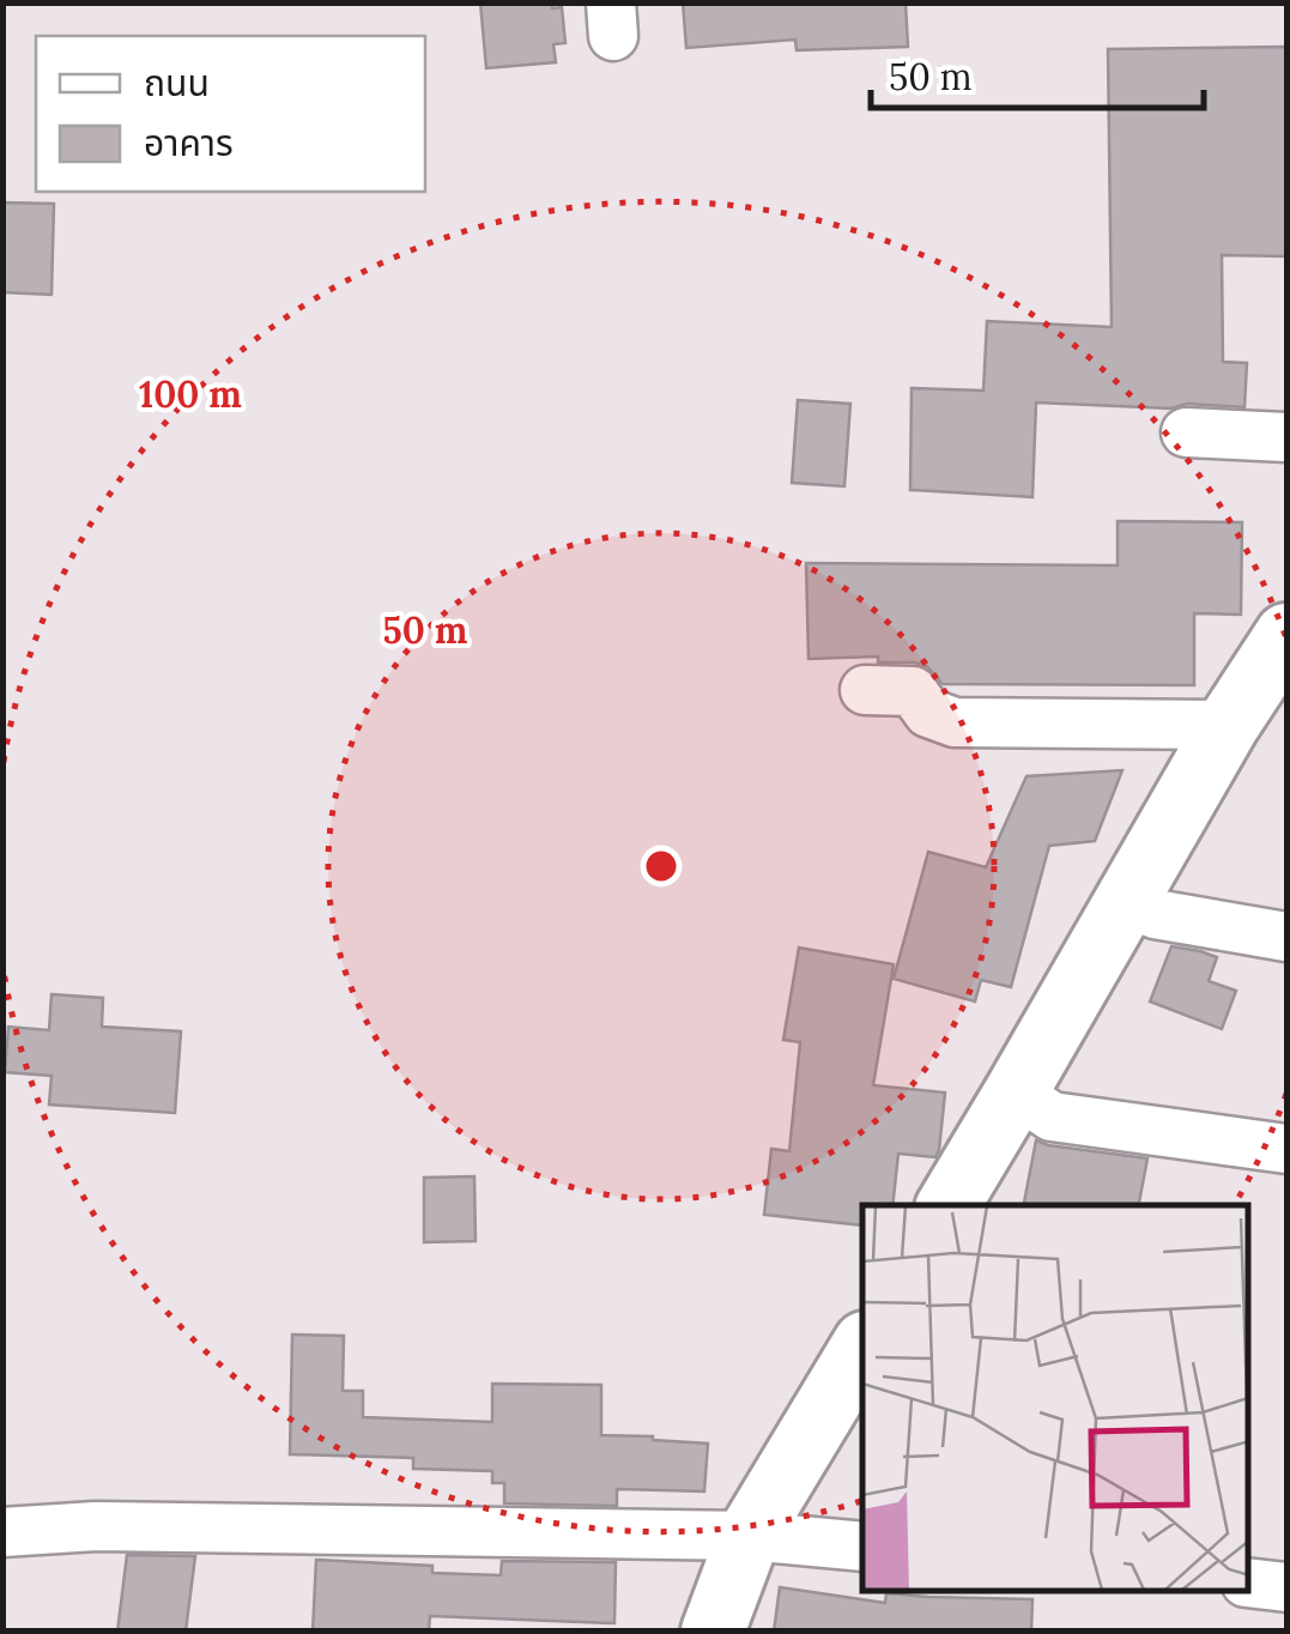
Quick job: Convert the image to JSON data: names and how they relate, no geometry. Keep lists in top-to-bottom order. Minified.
{"legend":["ถนน","อาคาร"],"scale_bar":"50 m","rings":["100 m","50 m"]}
